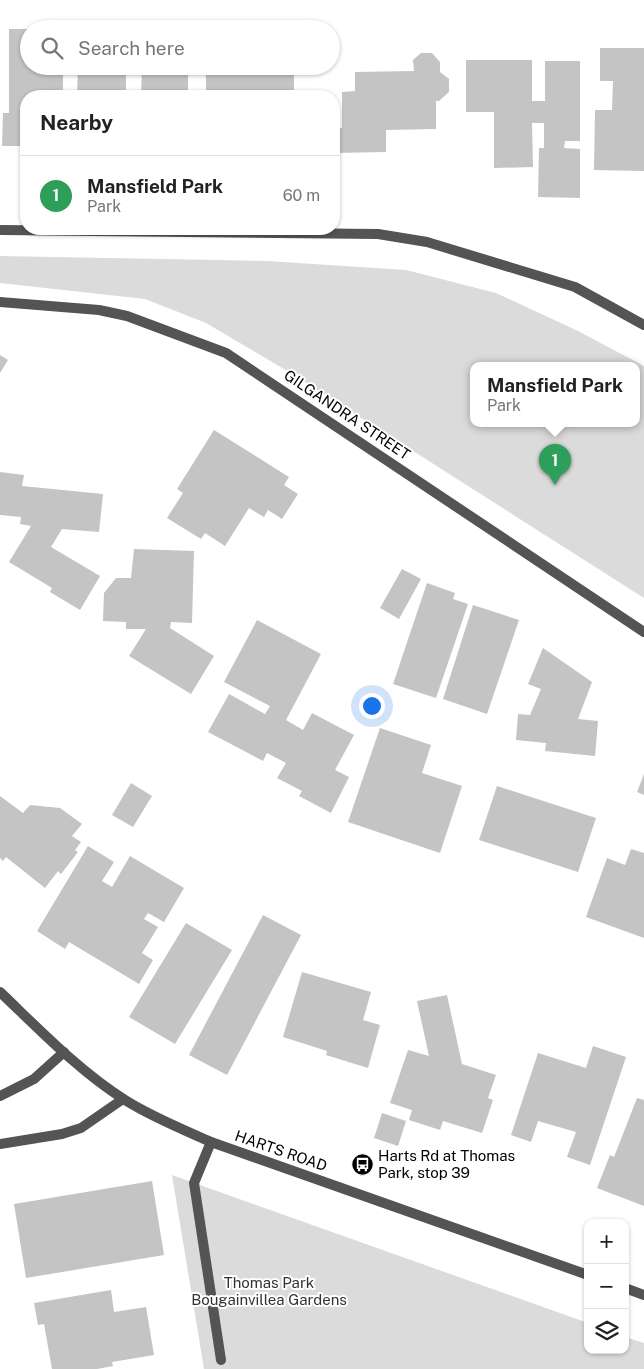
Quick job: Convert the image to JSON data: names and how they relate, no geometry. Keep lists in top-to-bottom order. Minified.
{"streets":{"street":["GILGANDRA STREET","HARTS ROAD"]},"parks":["Thomas Park Bougainvillea Gardens"],"places":{"bus stop":["Harts Rd at Thomas Park, stop 39"]},"page":{"search":"Search here","heading":"Nearby","list":[{"mark":"1","name":"Mansfield Park","note":"Park","value":"60 m"}],"popup":["Mansfield Park","Park"],"pins":"1","map_buttons":["+","−"]}}
